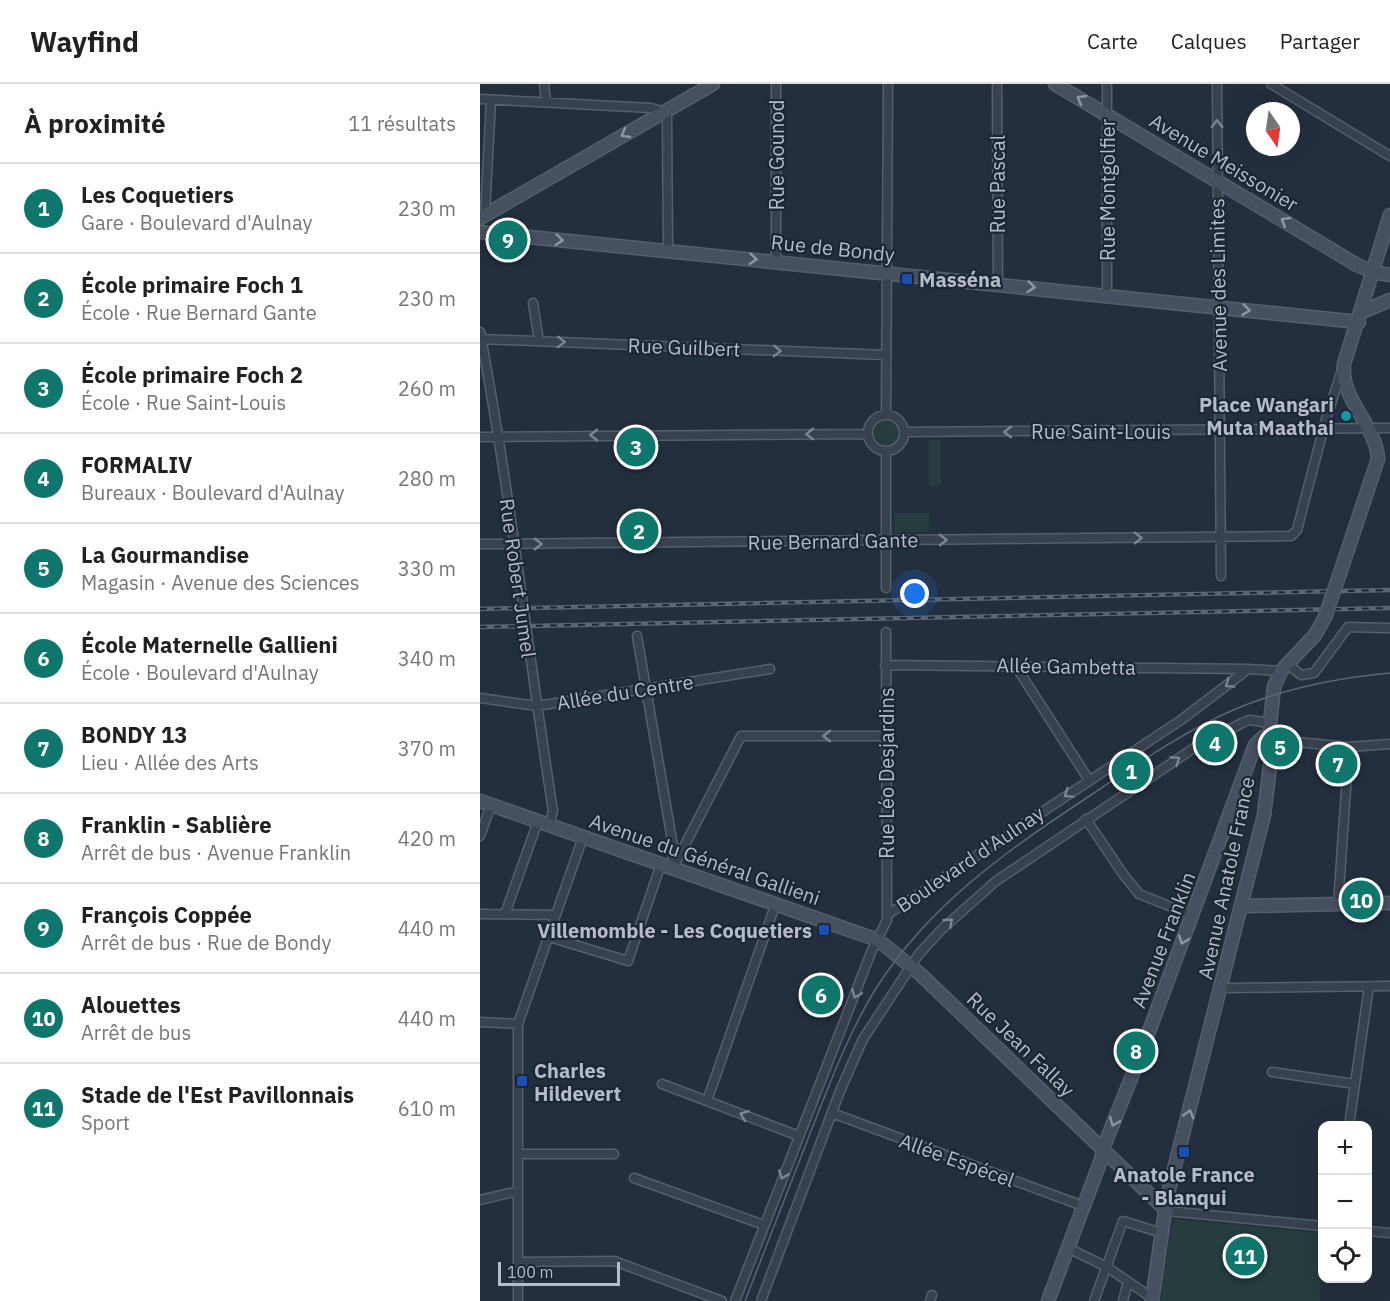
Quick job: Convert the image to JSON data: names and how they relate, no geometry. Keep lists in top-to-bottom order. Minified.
{"streets":{"street":["Rue Gounod","Avenue Meissonier","Rue Pascal","Rue Montgolfier","Rue de Bondy","Avenue des Limites","Rue Guilbert","Rue Saint-Louis","Rue Bernard Gante","Rue Robert Jumel","Allée Gambetta","Allée du Centre","Rue Léo Desjardins","Avenue du Général Gallieni","Boulevard d'Aulnay","Avenue Anatole France","Avenue Franklin","Rue Jean Fallay","Allée Espécel"]},"crossings":[["Rue Gounod","Rue de Bondy"],["Avenue Meissonier","Rue Montgolfier"],["Avenue Meissonier","Avenue des Limites"],["Avenue Meissonier","Avenue Anatole France"],["Rue Pascal","Rue de Bondy"],["Rue Montgolfier","Rue de Bondy"],["Rue de Bondy","Avenue des Limites"],["Rue de Bondy","Avenue Anatole France"],["Avenue des Limites","Rue Saint-Louis"],["Avenue des Limites","Rue Bernard Gante"],["Rue Guilbert","Rue Robert Jumel"],["Rue Saint-Louis","Avenue Anatole France"],["Rue Bernard Gante","Rue Robert Jumel"],["Rue Bernard Gante","Avenue Anatole France"],["Rue Robert Jumel","Allée du Centre"],["Rue Robert Jumel","Avenue du Général Gallieni"],["Allée Gambetta","Rue Léo Desjardins"],["Allée Gambetta","Boulevard d'Aulnay"],["Rue Léo Desjardins","Boulevard d'Aulnay"],["Avenue du Général Gallieni","Boulevard d'Aulnay"],["Avenue du Général Gallieni","Rue Jean Fallay"],["Boulevard d'Aulnay","Avenue Anatole France"],["Boulevard d'Aulnay","Rue Jean Fallay"],["Boulevard d'Aulnay","Allée Espécel"],["Avenue Anatole France","Avenue Franklin"],["Avenue Anatole France","Rue Jean Fallay"],["Avenue Franklin","Rue Jean Fallay"],["Avenue Franklin","Allée Espécel"]],"one_way":["Avenue Meissonier","Rue de Bondy","Rue Guilbert","Rue Saint-Louis","Rue Bernard Gante","Avenue Franklin"],"places":{"transit":["Masséna","Villemomble - Les Coquetiers","Charles Hildevert","Anatole France - Blanqui"],"other":["Place Wangari Muta Maathai"]},"scale_bar":"100 m","north":"bottom","page":{"header":"Wayfind","nav":["Carte","Calques","Partager"],"heading":["À proximité","11 résultats"],"list":[{"mark":"1","name":"Les Coquetiers","note":"Gare · Boulevard d'Aulnay","value":"230 m"},{"mark":"2","name":"École primaire Foch 1","note":"École · Rue Bernard Gante","value":"230 m"},{"mark":"3","name":"École primaire Foch 2","note":"École · Rue Saint-Louis","value":"260 m"},{"mark":"4","name":"FORMALIV","note":"Bureaux · Boulevard d'Aulnay","value":"280 m"},{"mark":"5","name":"La Gourmandise","note":"Magasin · Avenue des Sciences","value":"330 m"},{"mark":"6","name":"École Maternelle Gallieni","note":"École · Boulevard d'Aulnay","value":"340 m"},{"mark":"7","name":"BONDY 13","note":"Lieu · Allée des Arts","value":"370 m"},{"mark":"8","name":"Franklin - Sablière","note":"Arrêt de bus · Avenue Franklin","value":"420 m"},{"mark":"9","name":"François Coppée","note":"Arrêt de bus · Rue de Bondy","value":"440 m"},{"mark":"10","name":"Alouettes","note":"Arrêt de bus","value":"440 m"},{"mark":"11","name":"Stade de l'Est Pavillonnais","note":"Sport","value":"610 m"}],"pins":["9","3","2","4","5","7","1","10","6","8","11"],"map_buttons":["+","−"],"scale":"100 m"}}
